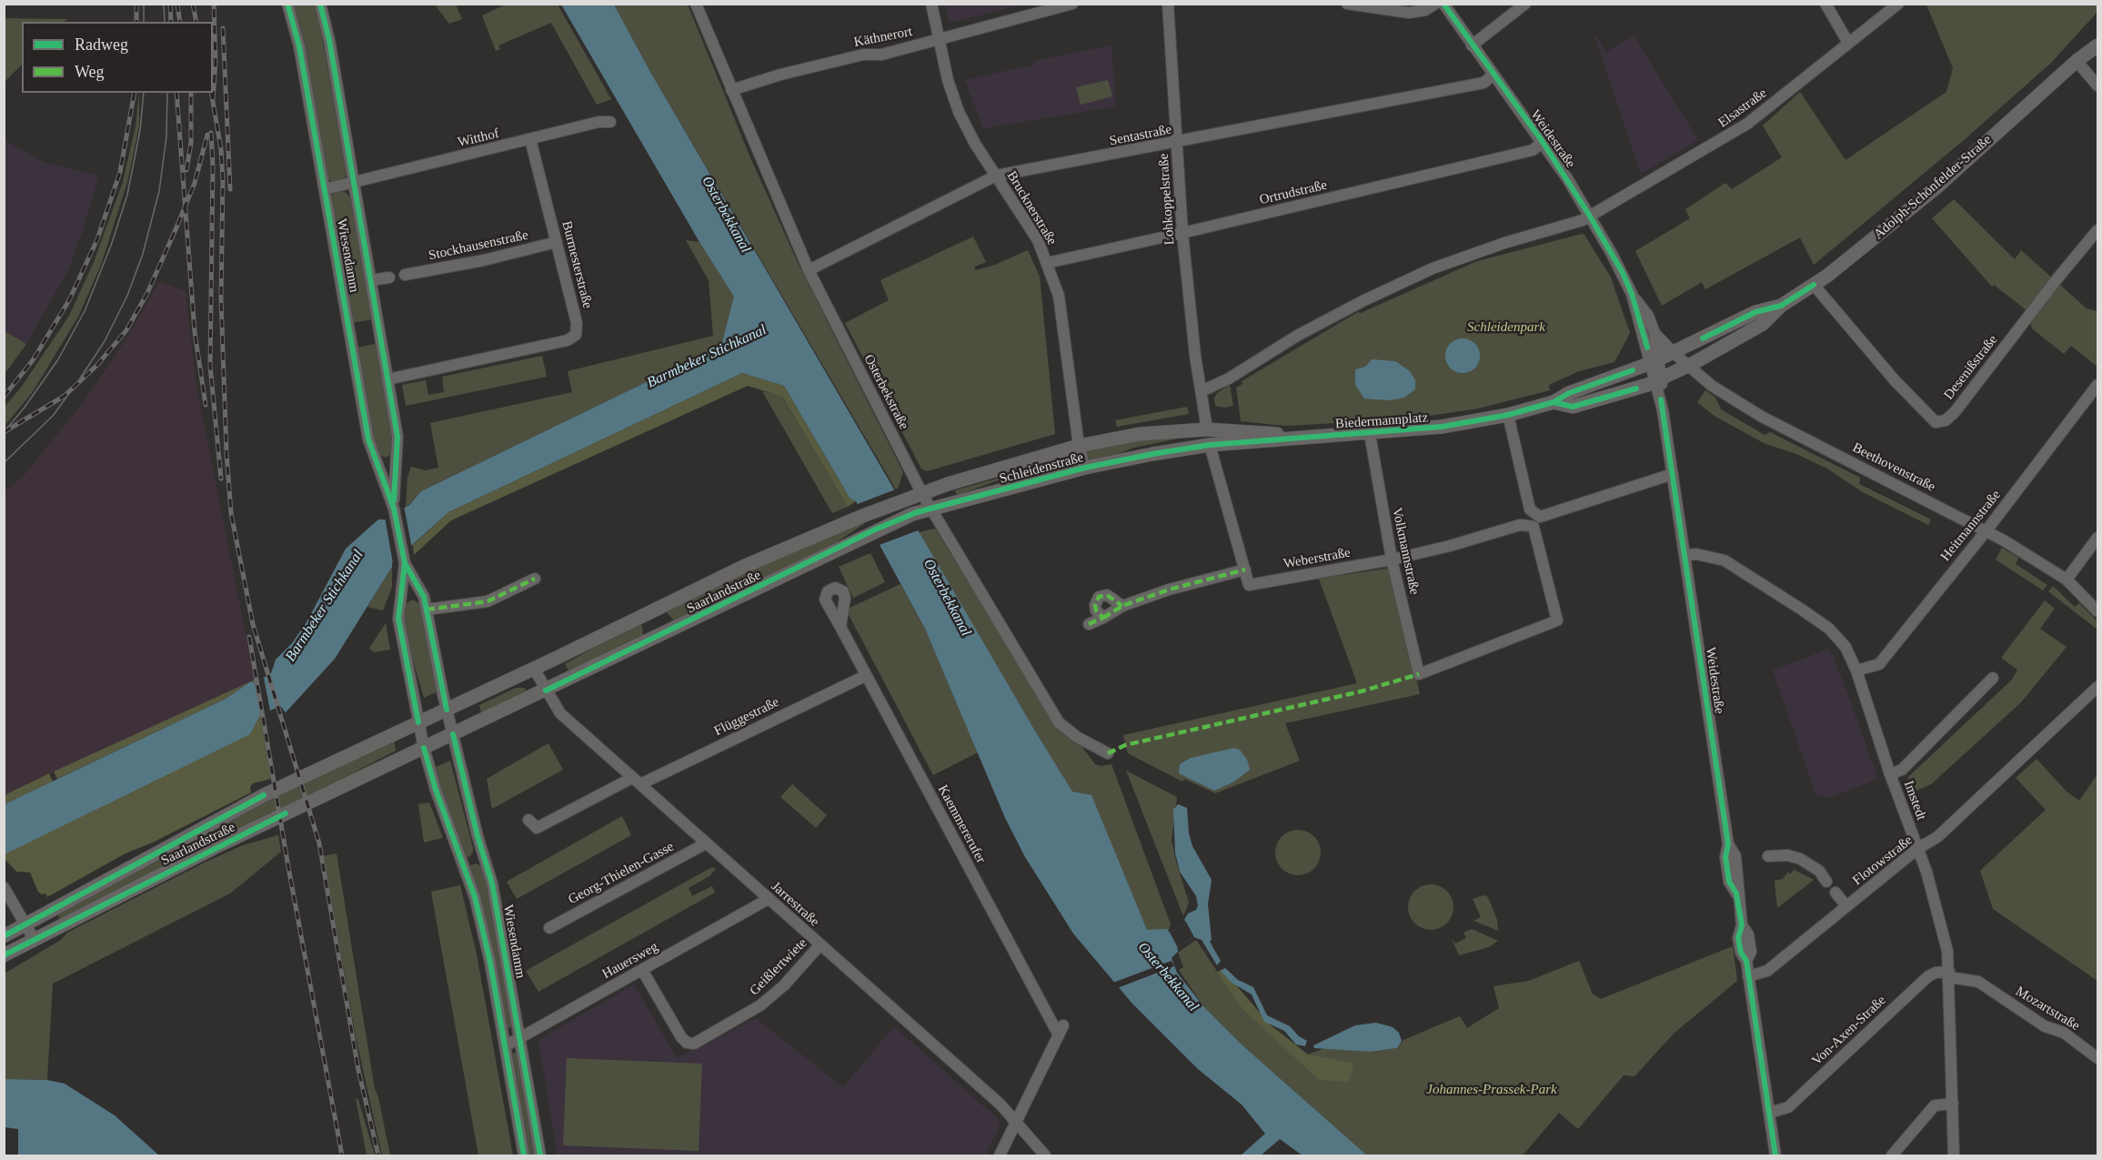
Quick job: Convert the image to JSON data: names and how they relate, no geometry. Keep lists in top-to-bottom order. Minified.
{"streets":{"main road":["Adolph-Schönfelder-Straße","Biedermannplatz","Schleidenstraße","Saarlandstraße"],"street":["Käthnerort","Elsastraße","Sentastraße","Witthof","Weidestraße","Ortrudstraße","Lohkoppelstraße","Brucknerstraße","Stockhausenstraße","Wiesendamm","Burmesterstraße","Desenißstraße","Osterbekstraße","Beethovenstraße","Heitmannstraße","Volkmannstraße","Weberstraße","Flüggestraße","Imstedt","Kaemmererufer","Flotowstraße","Georg-Thielen-Gasse","Jarrestraße","Hauersweg","Geißlertwiete","Mozartstraße","Von-Axen-Straße"]},"crossings":[["Käthnerort","Brucknerstraße"],["Käthnerort","Osterbekstraße"],["Elsastraße","Weidestraße"],["Sentastraße","Weidestraße"],["Sentastraße","Lohkoppelstraße"],["Sentastraße","Brucknerstraße"],["Sentastraße","Osterbekstraße"],["Witthof","Wiesendamm"],["Witthof","Burmesterstraße"],["Weidestraße","Ortrudstraße"],["Weidestraße","Biedermannplatz"],["Weidestraße","Beethovenstraße"],["Weidestraße","Imstedt"],["Weidestraße","Flotowstraße"],["Weidestraße","Von-Axen-Straße"],["Adolph-Schönfelder-Straße","Desenißstraße"],["Adolph-Schönfelder-Straße","Biedermannplatz"],["Ortrudstraße","Lohkoppelstraße"],["Ortrudstraße","Brucknerstraße"],["Brucknerstraße","Schleidenstraße"],["Stockhausenstraße","Burmesterstraße"],["Wiesendamm","Burmesterstraße"],["Wiesendamm","Saarlandstraße"],["Wiesendamm","Hauersweg"],["Osterbekstraße","Schleidenstraße"],["Biedermannplatz","Beethovenstraße"],["Biedermannplatz","Schleidenstraße"],["Biedermannplatz","Volkmannstraße"],["Beethovenstraße","Heitmannstraße"],["Schleidenstraße","Saarlandstraße"],["Heitmannstraße","Imstedt"],["Volkmannstraße","Weberstraße"],["Saarlandstraße","Jarrestraße"],["Flüggestraße","Kaemmererufer"],["Flüggestraße","Jarrestraße"],["Imstedt","Flotowstraße"],["Imstedt","Mozartstraße"],["Imstedt","Von-Axen-Straße"],["Kaemmererufer","Jarrestraße"],["Georg-Thielen-Gasse","Jarrestraße"],["Jarrestraße","Hauersweg"],["Jarrestraße","Geißlertwiete"],["Hauersweg","Geißlertwiete"],["Mozartstraße","Von-Axen-Straße"]],"water":["Osterbekkanal","Barmbeker Stichkanal"],"parks":["Schleidenpark","Johannes-Prassek-Park"],"legend":["Radweg","Weg"]}
